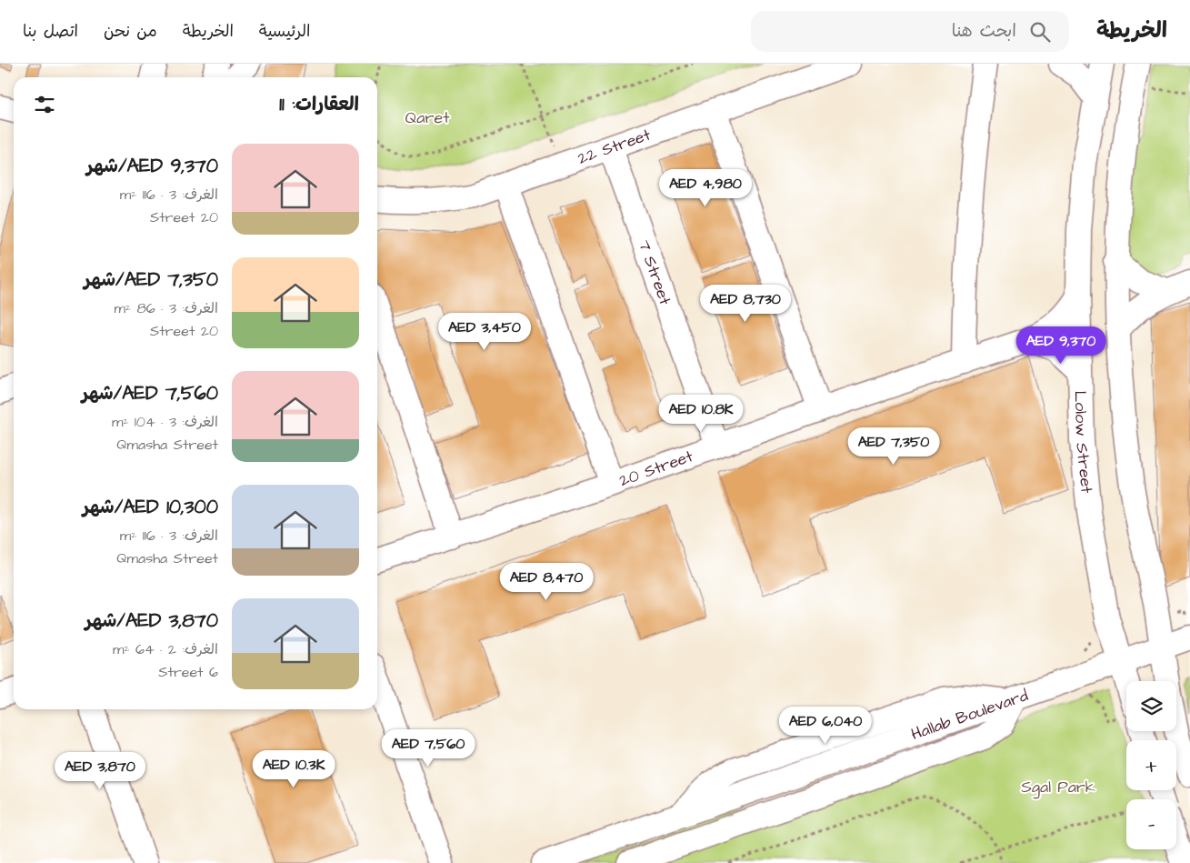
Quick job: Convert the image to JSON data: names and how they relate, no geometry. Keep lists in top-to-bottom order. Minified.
{"streets":{"street":["22 Street","7 Street","Lolow Street","20 Street","Hallab Boulevard"]},"crossings":[["22 Street","7 Street"],["7 Street","20 Street"],["Lolow Street","20 Street"],["Lolow Street","Hallab Boulevard"]],"parks":["Qaret","Sgal Park"],"page":{"header":"الخريطة","search":"ابحث هنا","nav":["الرئيسية","الخريطة","من نحن","اتصل بنا"],"heading":"العقارات: 11","list":[{"name":"AED 9,370/شهر","note":"الغرف: 3 · 116 m² · 20 Street"},{"name":"AED 7,350/شهر","note":"الغرف: 3 · 86 m² · 20 Street"},{"name":"AED 7,560/شهر","note":"الغرف: 3 · 104 m² · Qmasha Street"},{"name":"AED 10,300/شهر","note":"الغرف: 3 · 116 m² · Qmasha Street"},{"name":"AED 3,870/شهر","note":"الغرف: 2 · 64 m² · 6 Street"}],"price":["AED 4,980","AED 8,730","AED 3,450","AED 9,370","AED 10.8K","AED 7,350","AED 8,470","AED 6,040","AED 7,560","AED 10.3K","AED 3,870"],"map_buttons":["+","−"]}}
